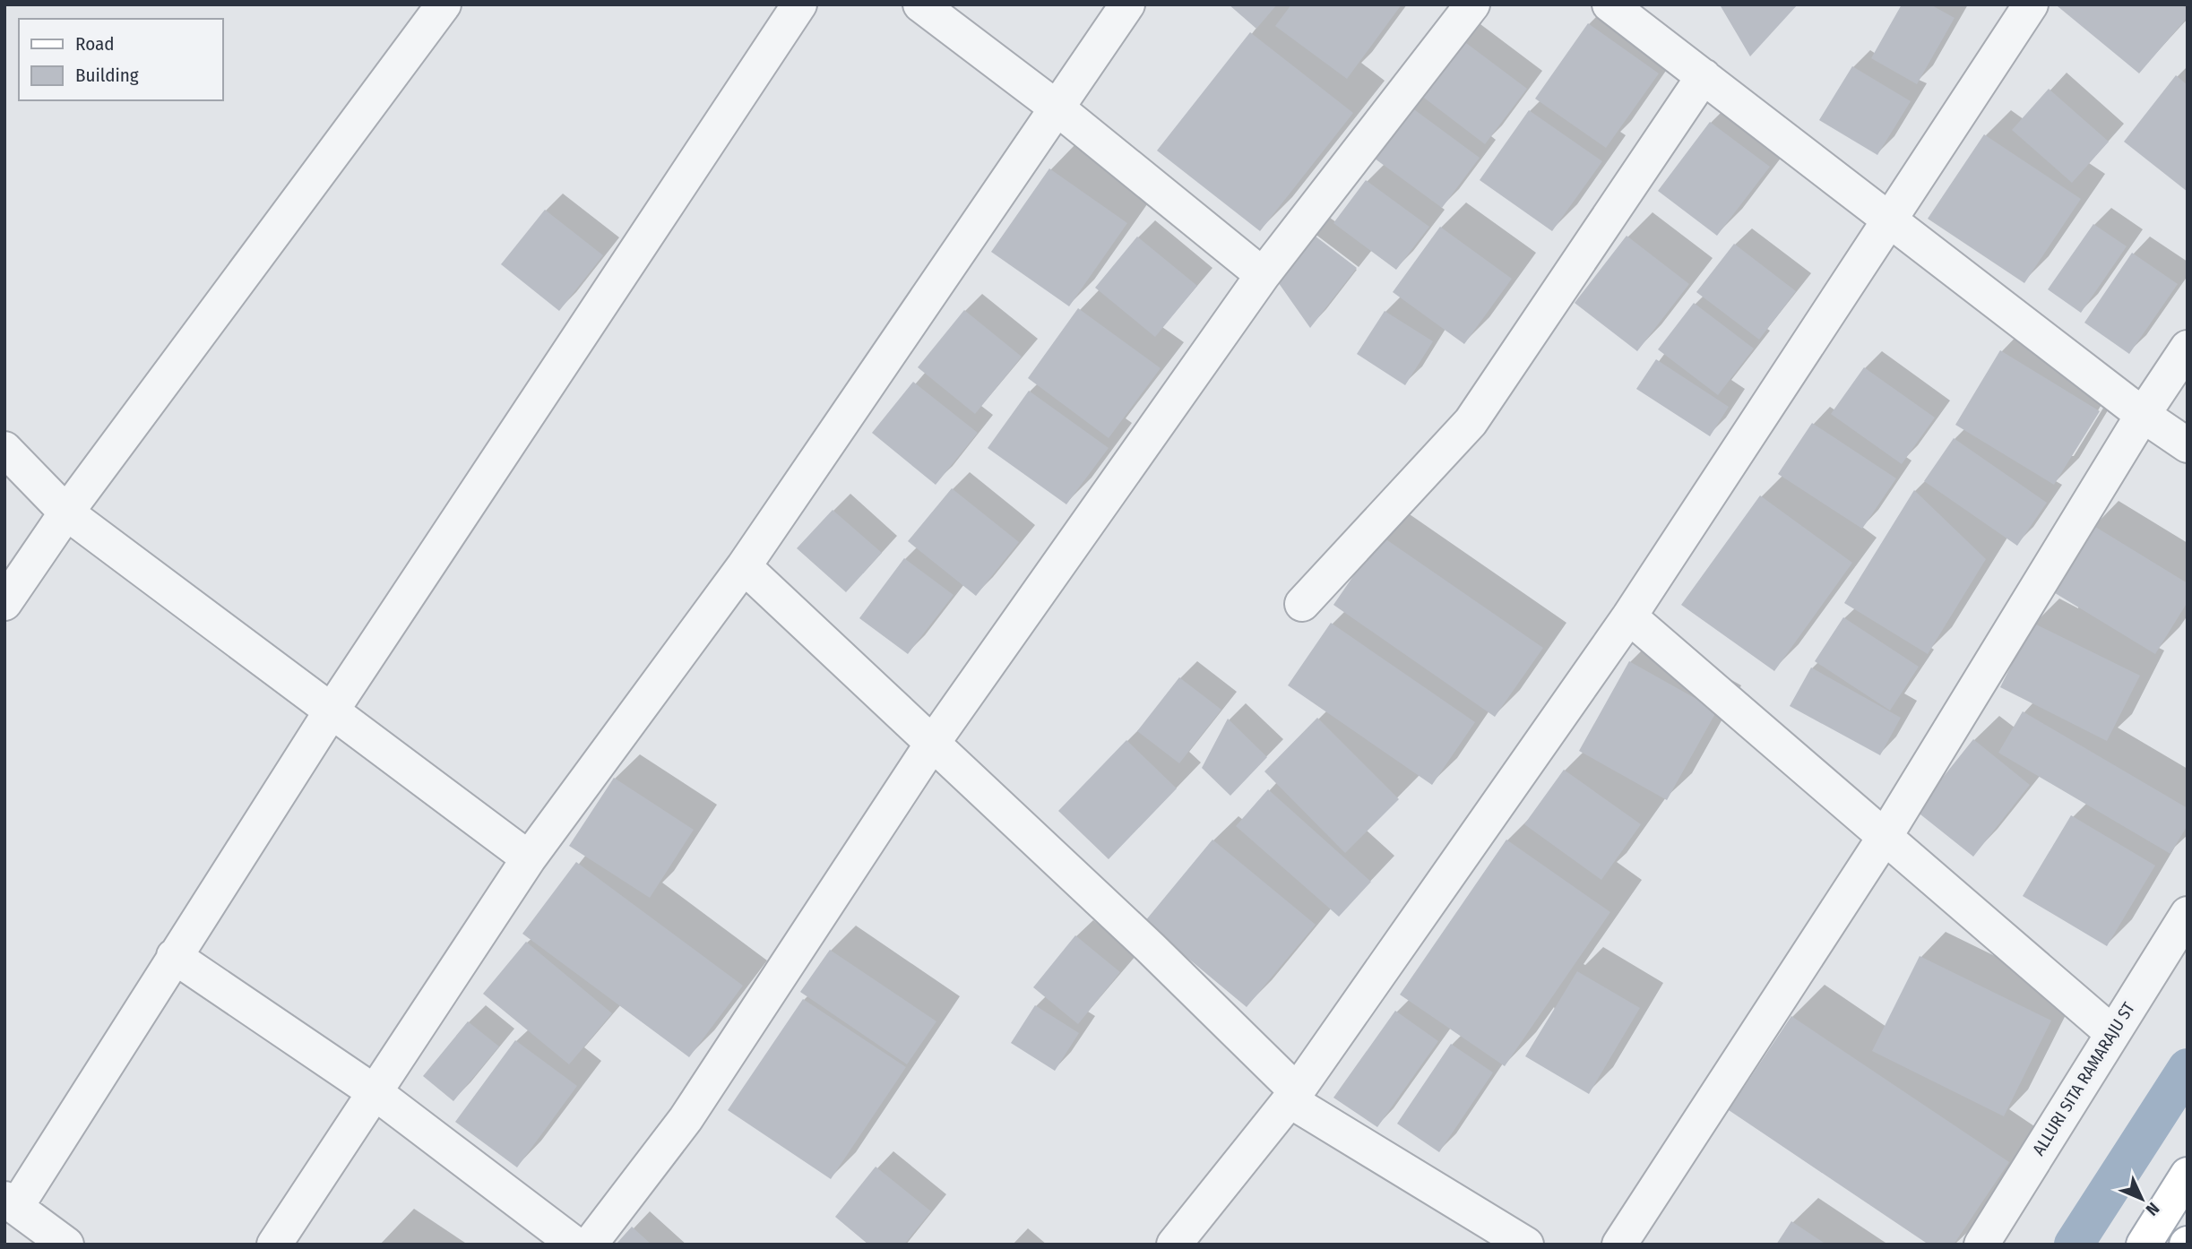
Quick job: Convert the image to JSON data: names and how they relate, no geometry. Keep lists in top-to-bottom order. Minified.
{"streets":{"street":["ALLURI SITA RAMARAJU ST"]},"legend":["Road","Building"],"north":"bottom right"}
